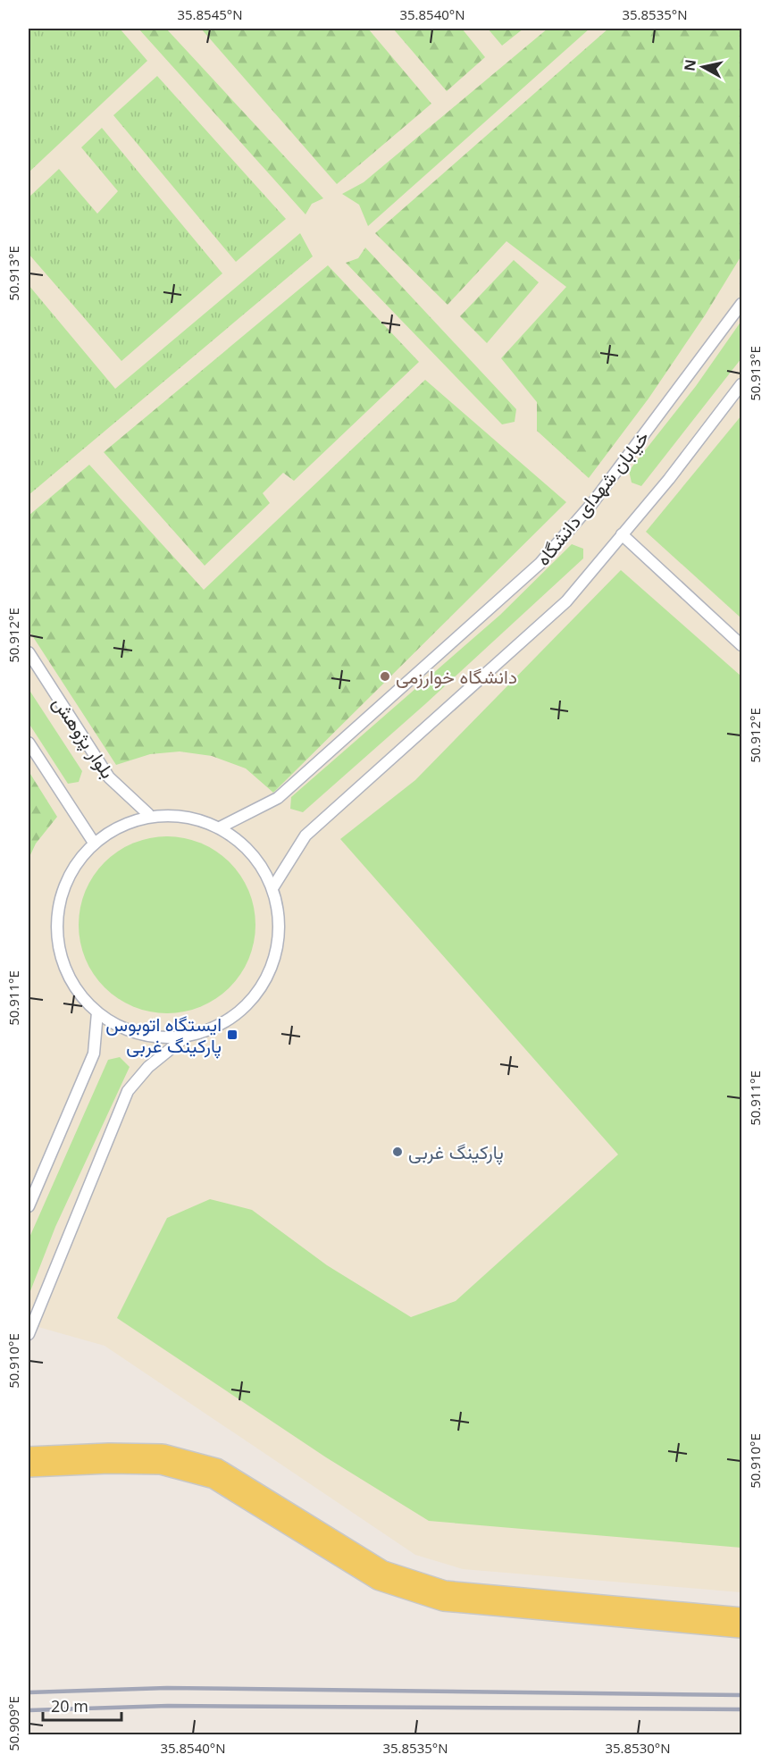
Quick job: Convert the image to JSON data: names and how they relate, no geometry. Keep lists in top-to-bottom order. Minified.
{"streets":{"lane":["خیابان شهدای دانشگاه","بلوار پژوهش"]},"places":{"other":["دانشگاه خوارزمی","پارکینگ غربی"],"transit":["ایستگاه اتوبوس پارکینگ غربی"]},"scale_bar":"20 m","north":"left","coordinates":["35.8545°N","35.8540°N","35.8535°N","50.913°E","50.912°E","50.911°E","50.910°E","50.909°E","35.8530°N"]}
